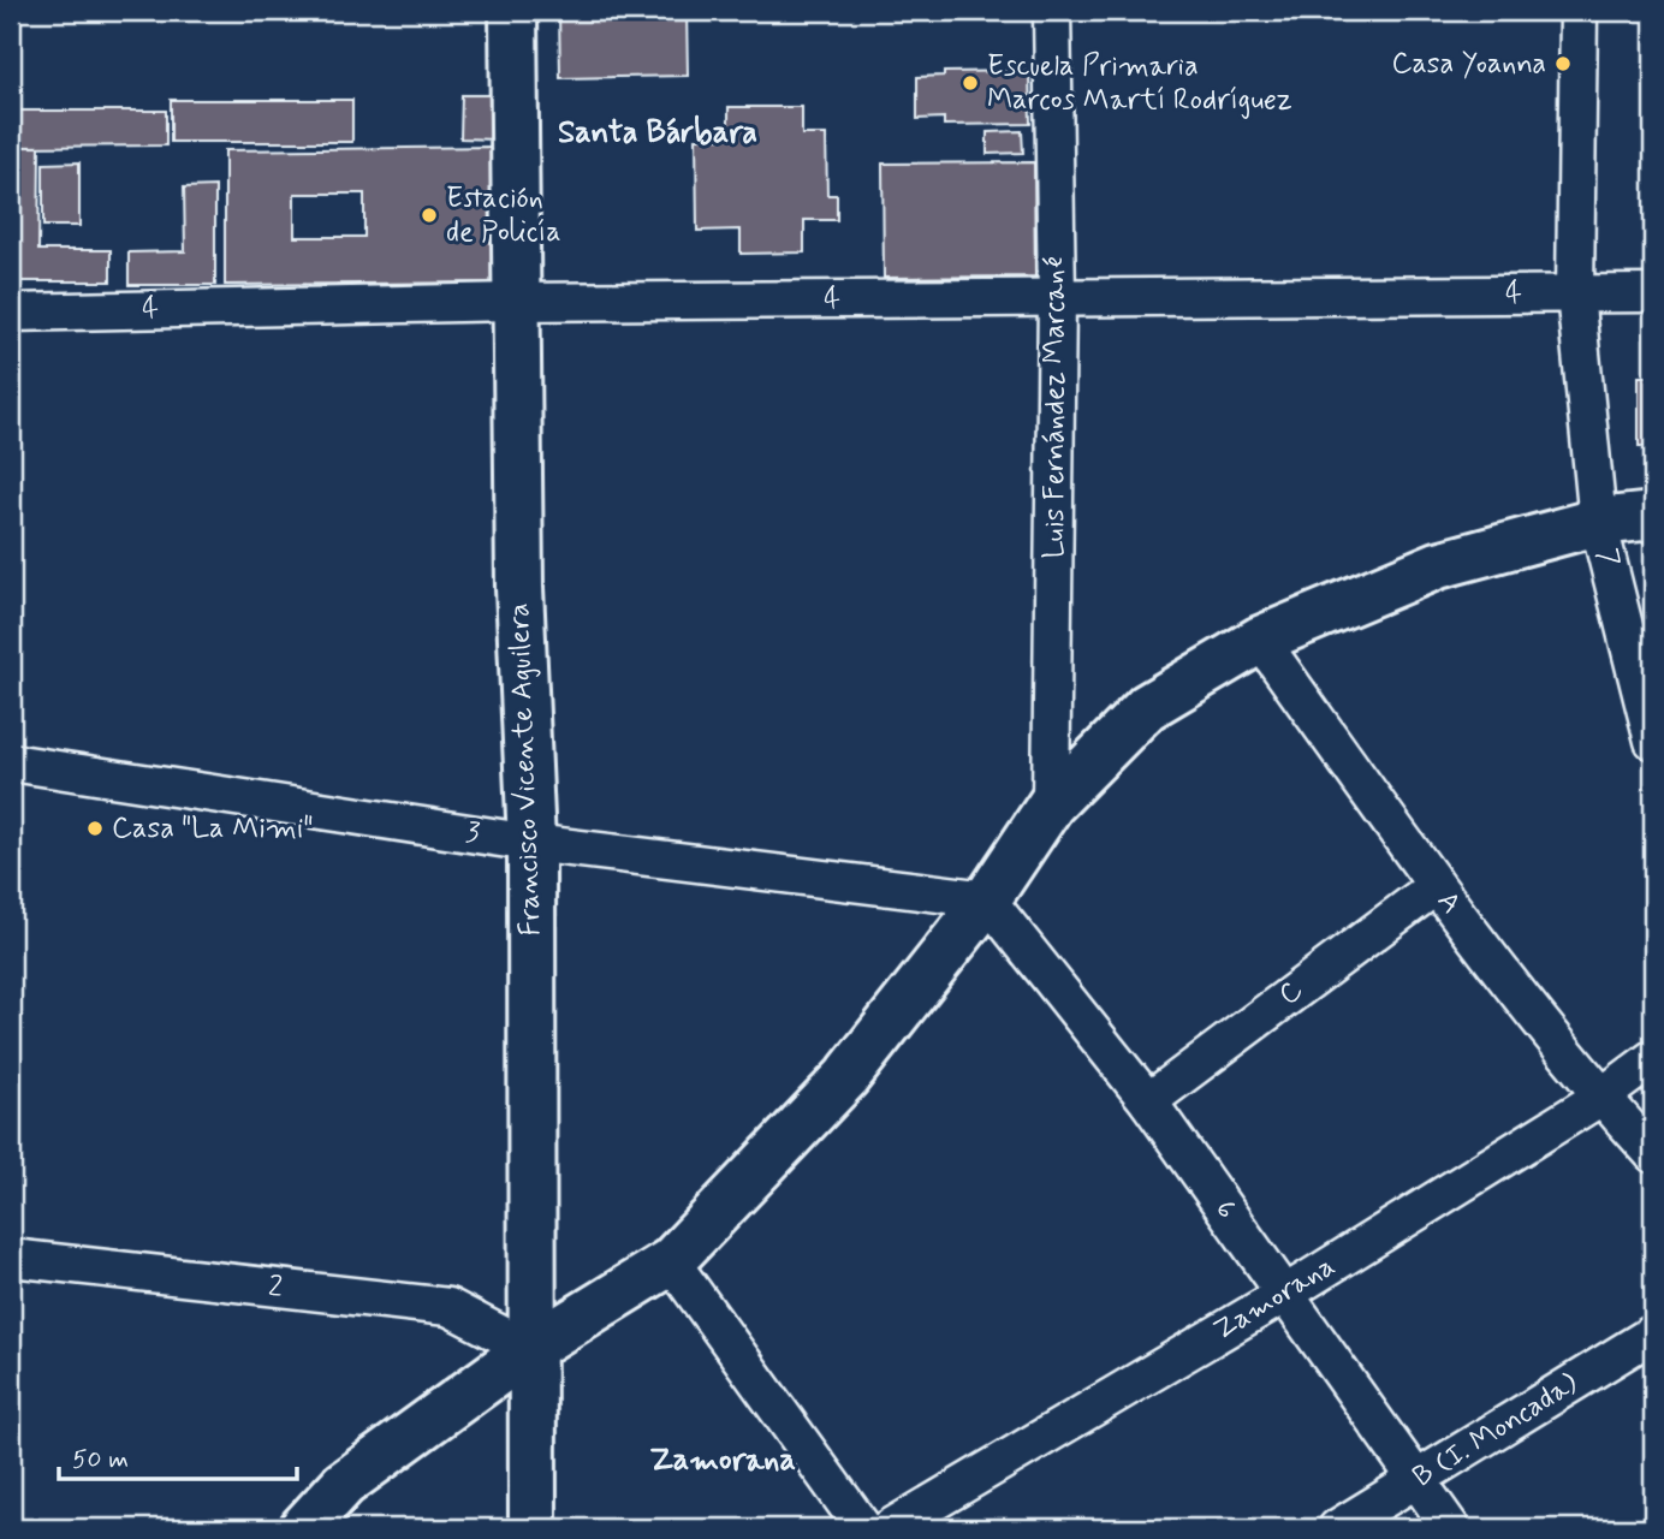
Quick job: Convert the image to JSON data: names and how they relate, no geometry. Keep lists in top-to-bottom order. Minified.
{"streets":{"main road":["Francisco Vicente Aguilera"],"street":["4","Luis Fernández Marcané","7","3","A","C","6","2","Zamorana","B (I. Moncada)"]},"crossings":[["4","Luis Fernández Marcané"],["4","7"],["4","Francisco Vicente Aguilera"],["Francisco Vicente Aguilera","3"],["Francisco Vicente Aguilera","2"],["3","6"],["A","C"],["A","Zamorana"],["C","6"],["6","Zamorana"],["6","B (I. Moncada)"]],"districts":["Santa Bárbara","Zamorana"],"places":["Casa Yoanna","Escuela Primaria Marcos Martí Rodríguez","Estación de Policía","Casa \"La Mimi\""],"scale_bar":"50 m"}
